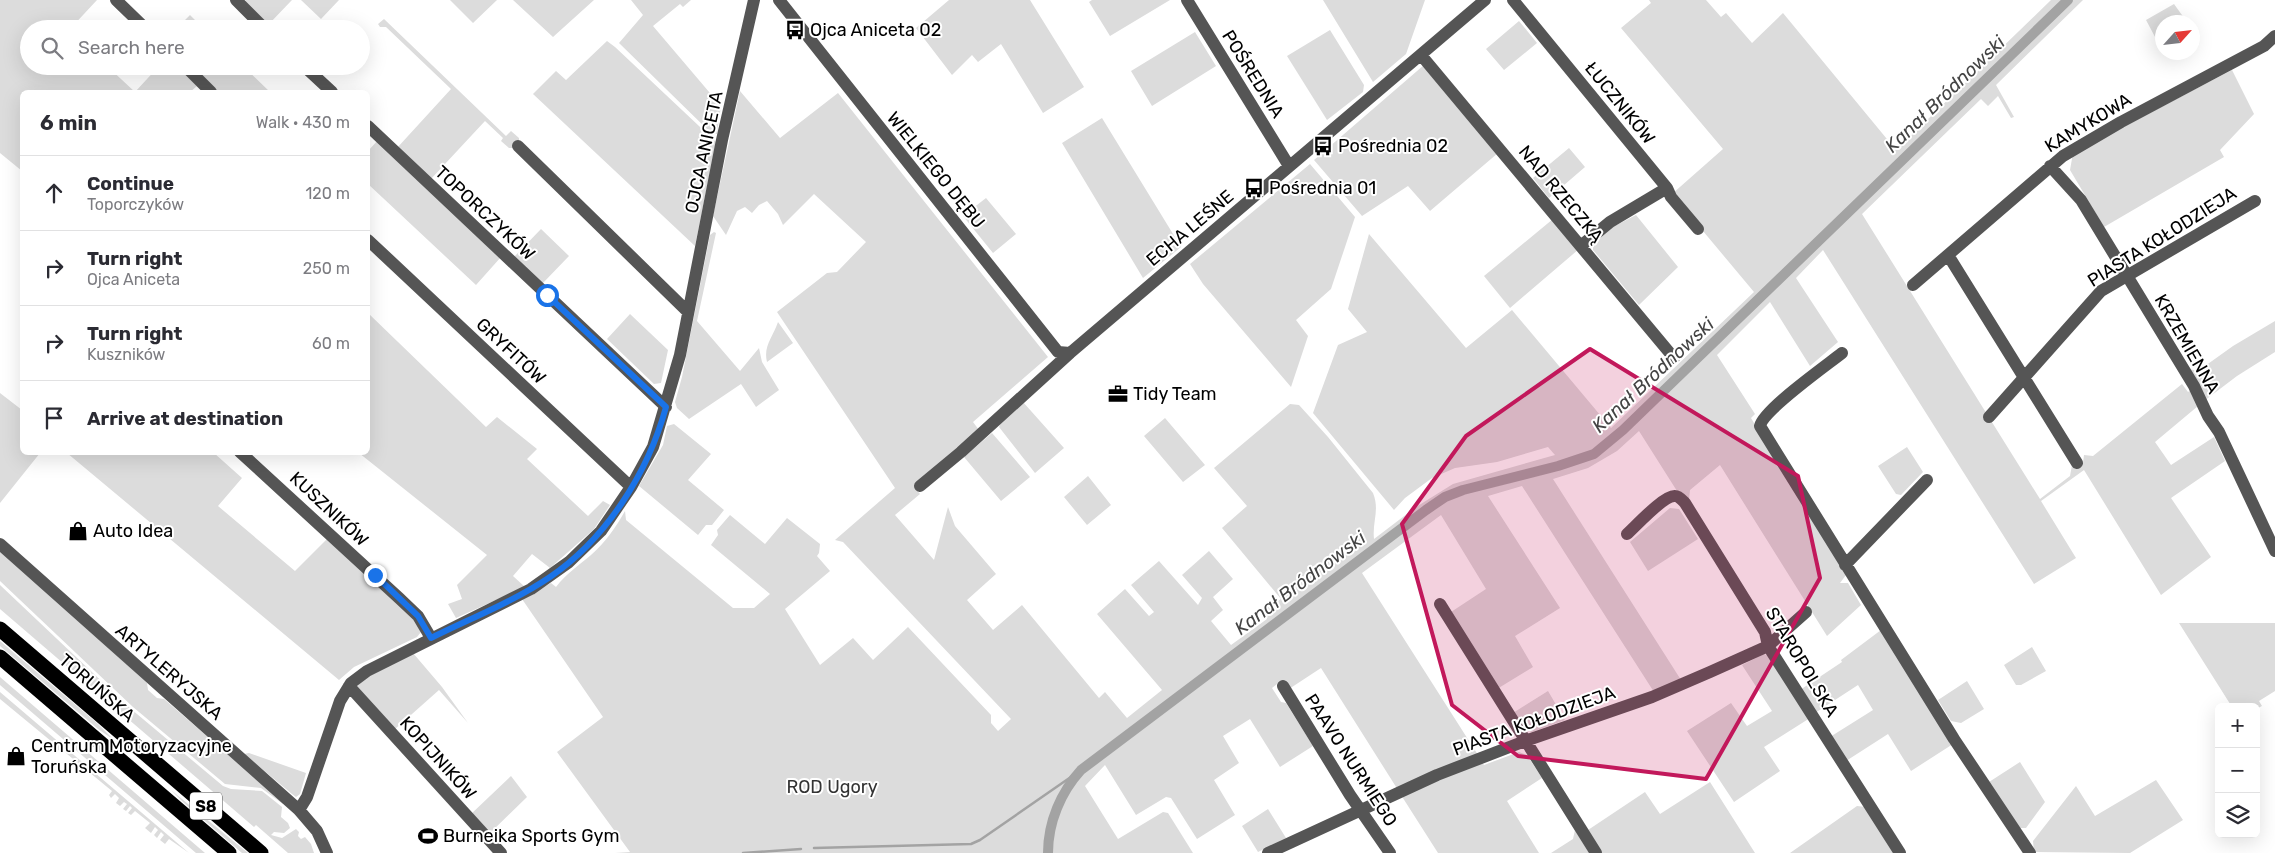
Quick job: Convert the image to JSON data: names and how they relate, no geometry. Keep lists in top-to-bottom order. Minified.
{"streets":{"highway":["TORUŃSKA","S8"],"street":["POŚREDNIA","ŁUCZNIKÓW","KAMYKOWA","OJCA ANICETA","WIELKIEGO DĘBU","NAD RZECZKĄ","TOPORCZYKÓW","ECHA LEŚNE","PIASTA KOŁODZIEJA","KRZEMIENNA","GRYFITÓW","KUSZNIKÓW","STAROPOLSKA","ARTYLERYJSKA","KOPIJNIKÓW","PAAVO NURMIEGO"]},"crossings":[["POŚREDNIA","ECHA LEŚNE"],["KAMYKOWA","KRZEMIENNA"],["OJCA ANICETA","TOPORCZYKÓW"],["OJCA ANICETA","GRYFITÓW"],["OJCA ANICETA","KUSZNIKÓW"],["OJCA ANICETA","ARTYLERYJSKA"],["OJCA ANICETA","KOPIJNIKÓW"],["WIELKIEGO DĘBU","ECHA LEŚNE"],["NAD RZECZKĄ","ECHA LEŚNE"],["PIASTA KOŁODZIEJA","KRZEMIENNA"],["PIASTA KOŁODZIEJA","STAROPOLSKA"],["PIASTA KOŁODZIEJA","PAAVO NURMIEGO"]],"water":["Kanał Bródnowski"],"parks":["ROD Ugory"],"places":{"bus stop":["Ojca Aniceta 02","Pośrednia 02","Pośrednia 01"],"office":["Tidy Team"],"shop":["Auto Idea","Centrum Motoryzacyjne Toruńska"],"sports":["Burneika Sports Gym"]},"north":"top right","page":{"search":"Search here","heading":["6 min","Walk · 430 m"],"list":[["Continue","Toporczyków","120 m"],["Turn right","Ojca Aniceta","250 m"],["Turn right","Kuszników","60 m"],"Arrive at destination"],"map_buttons":["+","−"]}}
